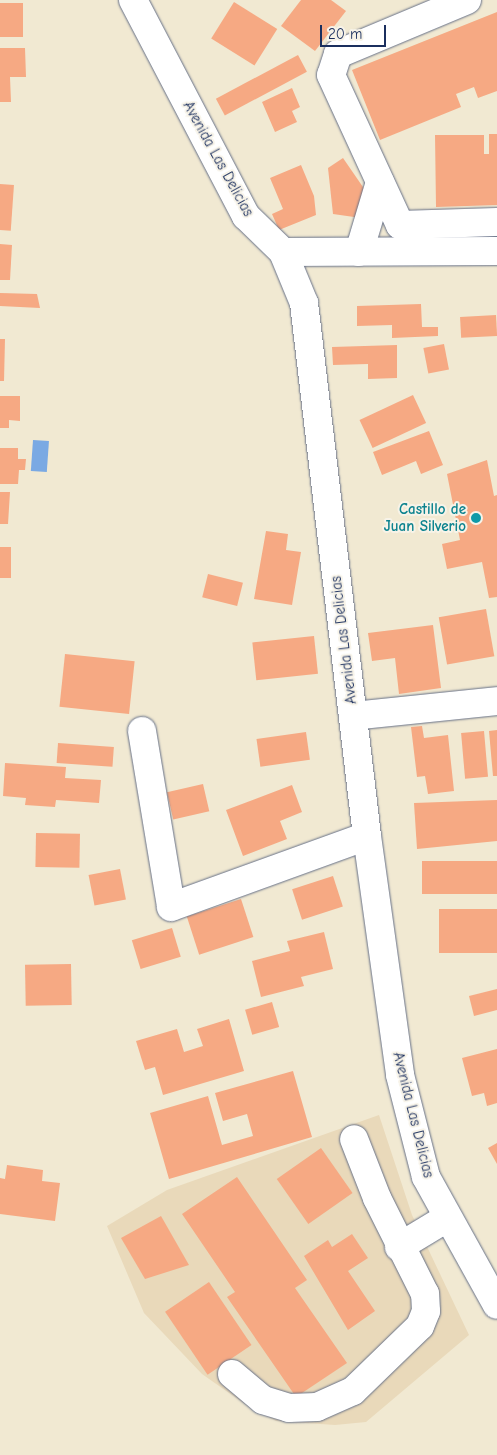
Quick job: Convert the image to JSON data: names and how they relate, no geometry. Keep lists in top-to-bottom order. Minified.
{"streets":{"main road":["Avenida Las Delicias"]},"places":["Castillo de Juan Silverio"],"scale_bar":"20 m"}
